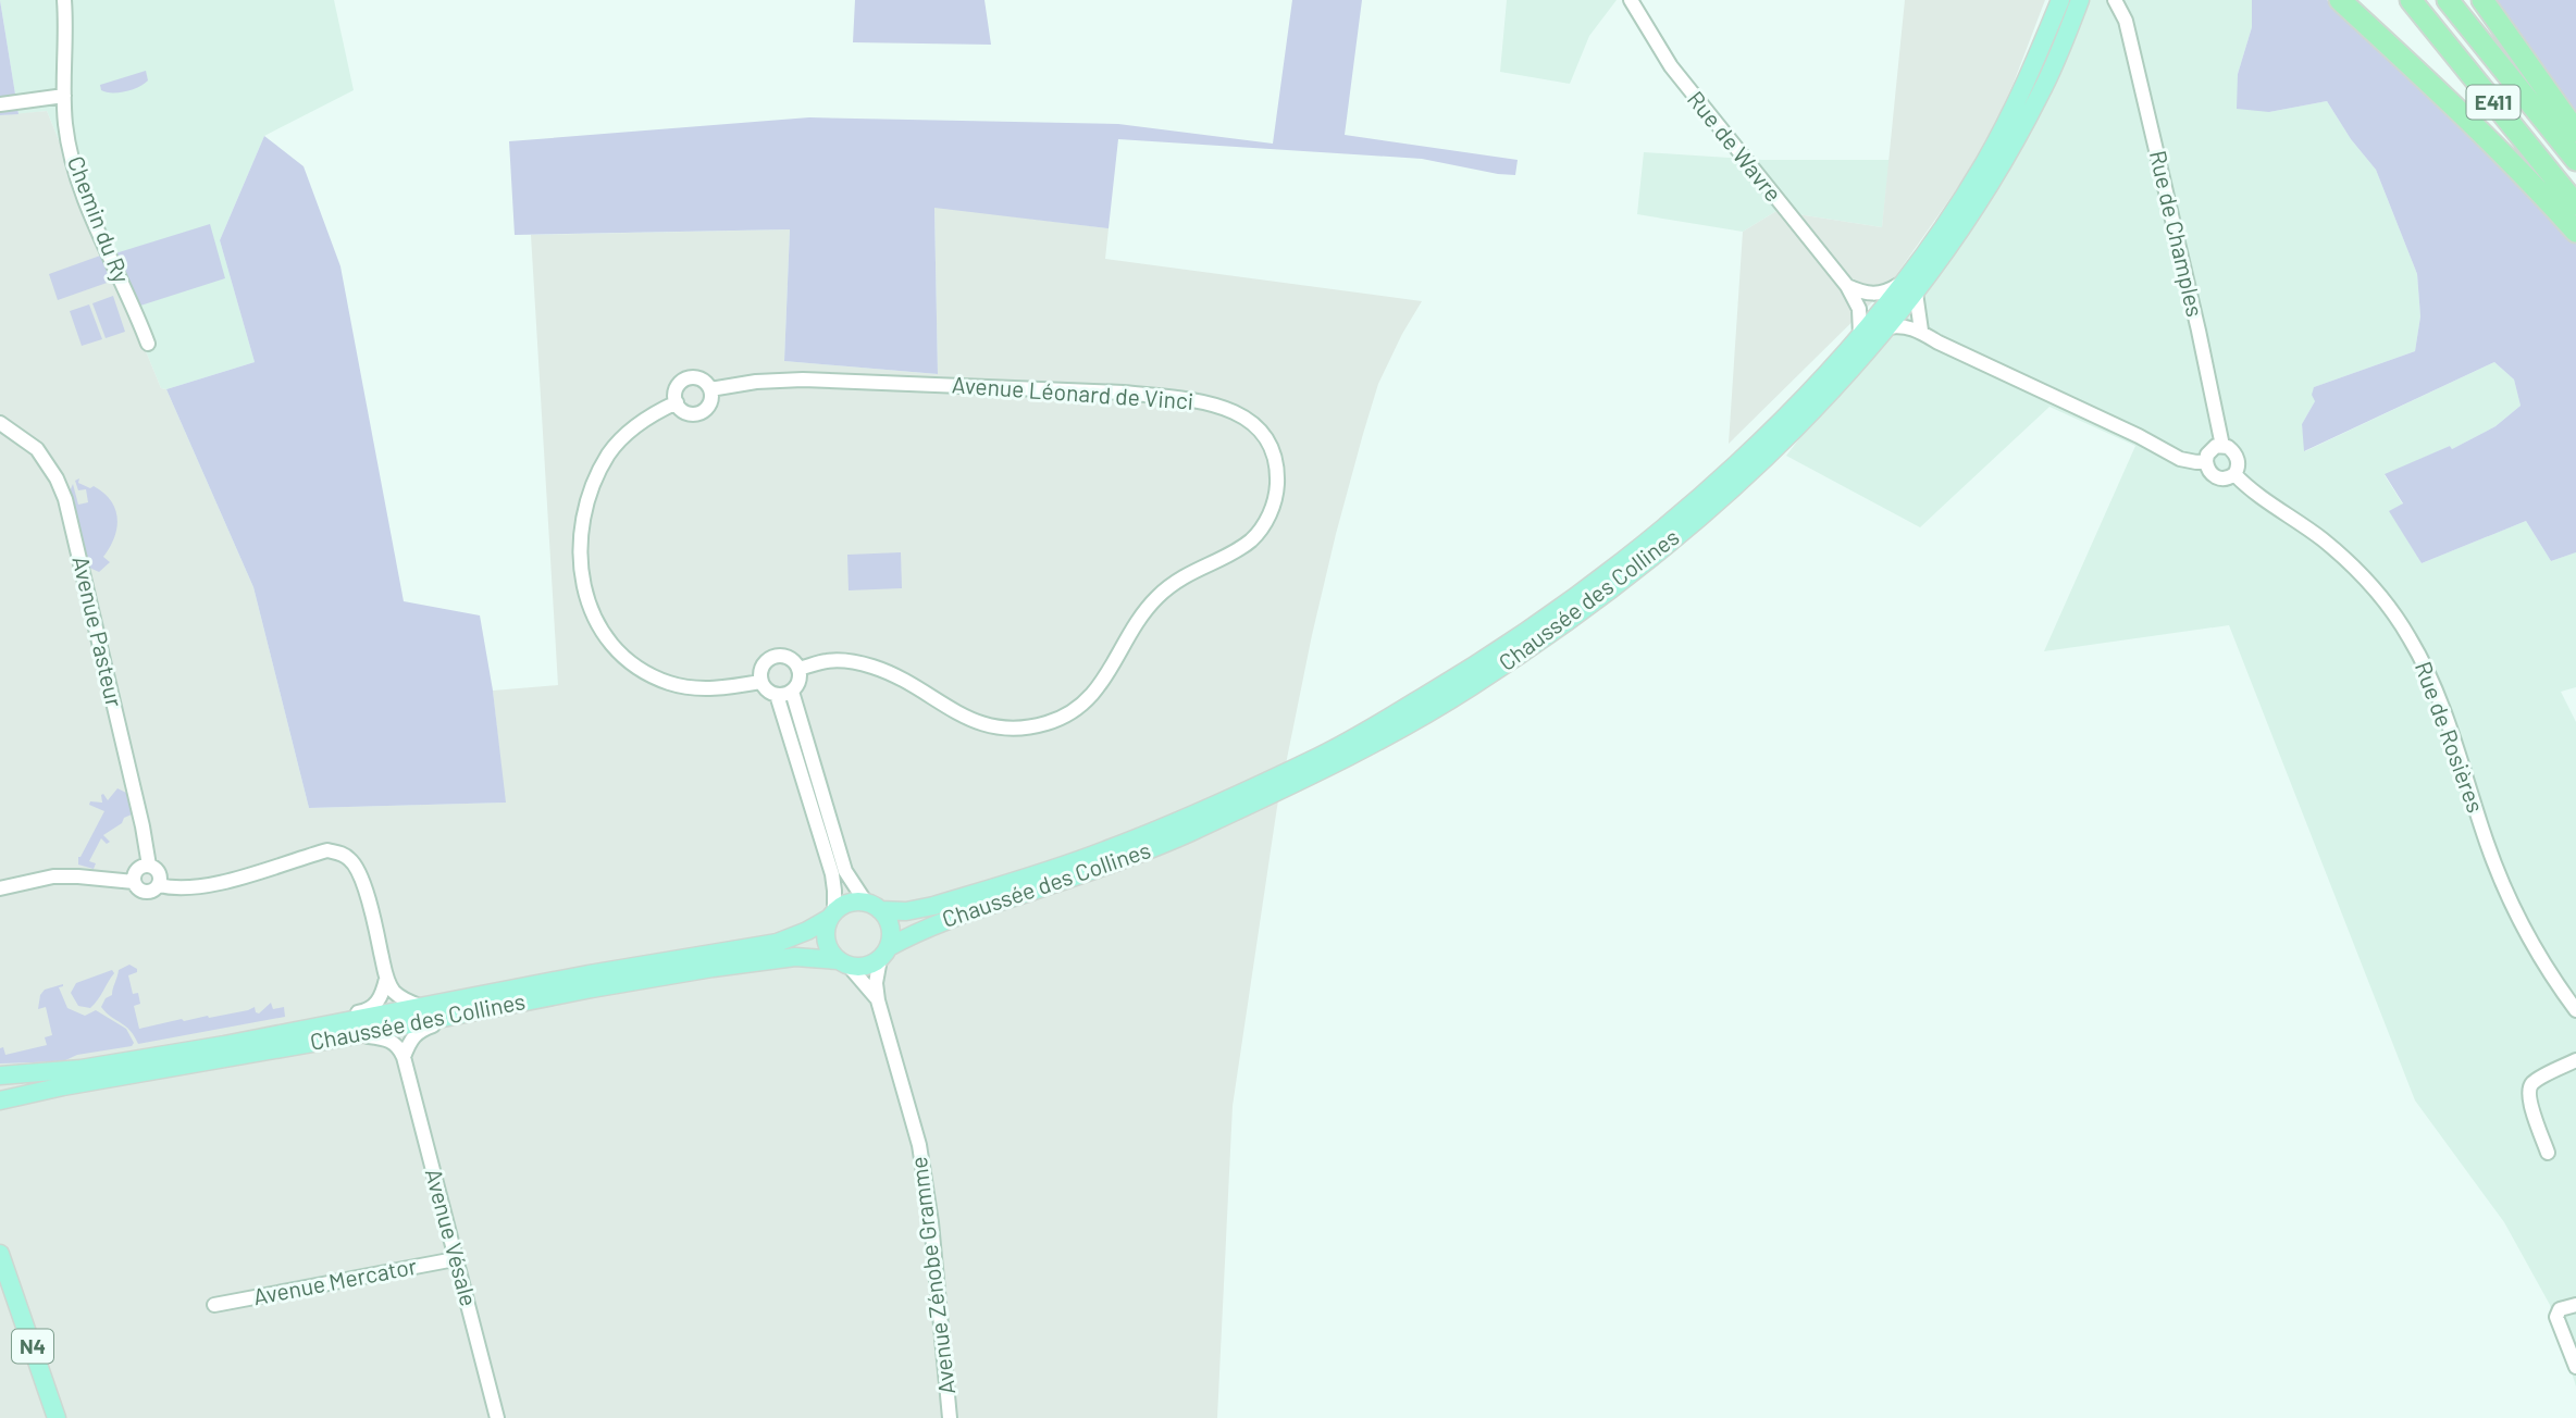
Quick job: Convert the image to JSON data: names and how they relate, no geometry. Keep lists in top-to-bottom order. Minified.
{"streets":{"highway":["E411"],"main road":["Chaussée des Collines","N4"],"street":["Rue de Wavre","Chemin du Ry","Rue de Champles","Avenue Léonard de Vinci","Avenue Pasteur","Rue de Rosières","Avenue Vésale","Avenue Zénobe Gramme","Avenue Mercator"]},"crossings":[["Rue de Wavre","Chaussée des Collines"],["Rue de Champles","Rue de Rosières"],["Chaussée des Collines","Avenue Zénobe Gramme"],["Avenue Vésale","Avenue Mercator"]]}
